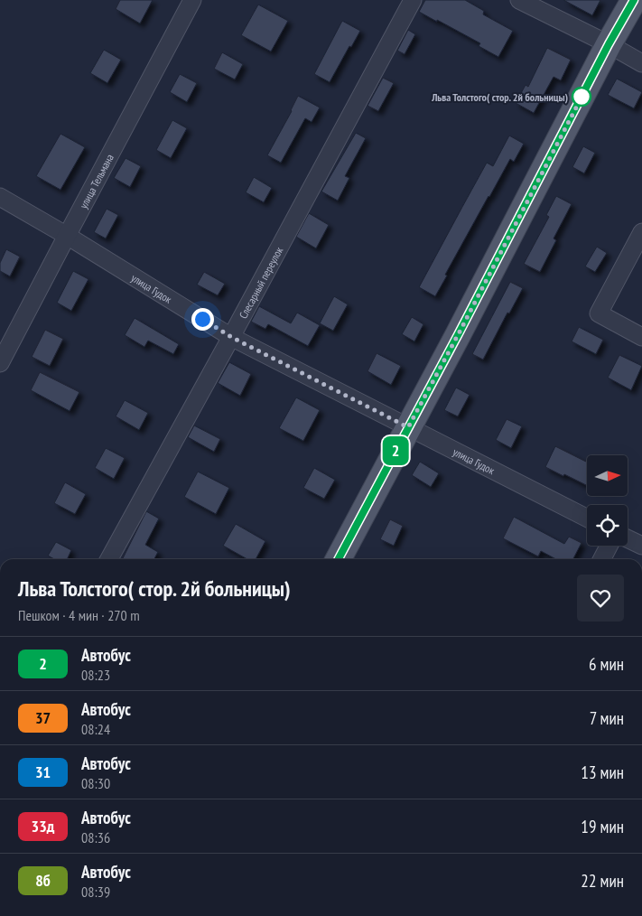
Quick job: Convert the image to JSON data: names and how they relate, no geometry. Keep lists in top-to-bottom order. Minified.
{"streets":{"street":["улица Тельмана","Слесарный переулок","улица Гудок"]},"crossings":[["улица Тельмана","улица Гудок"],["Слесарный переулок","улица Гудок"]],"places":["Льва Толстого( стор. 2й больницы)"],"lines":["bus line 2"],"north":"right","page":{"on_map":"2","heading":["Льва Толстого( стор. 2й больницы)","Пешком · 4 мин · 270 m"],"list":[{"mark":"2","name":"Автобус","note":"08:23","value":"6 мин"},{"mark":"37","name":"Автобус","note":"08:24","value":"7 мин"},{"mark":"31","name":"Автобус","note":"08:30","value":"13 мин"},{"mark":"33д","name":"Автобус","note":"08:36","value":"19 мин"},{"mark":"8б","name":"Автобус","note":"08:39","value":"22 мин"}]}}
